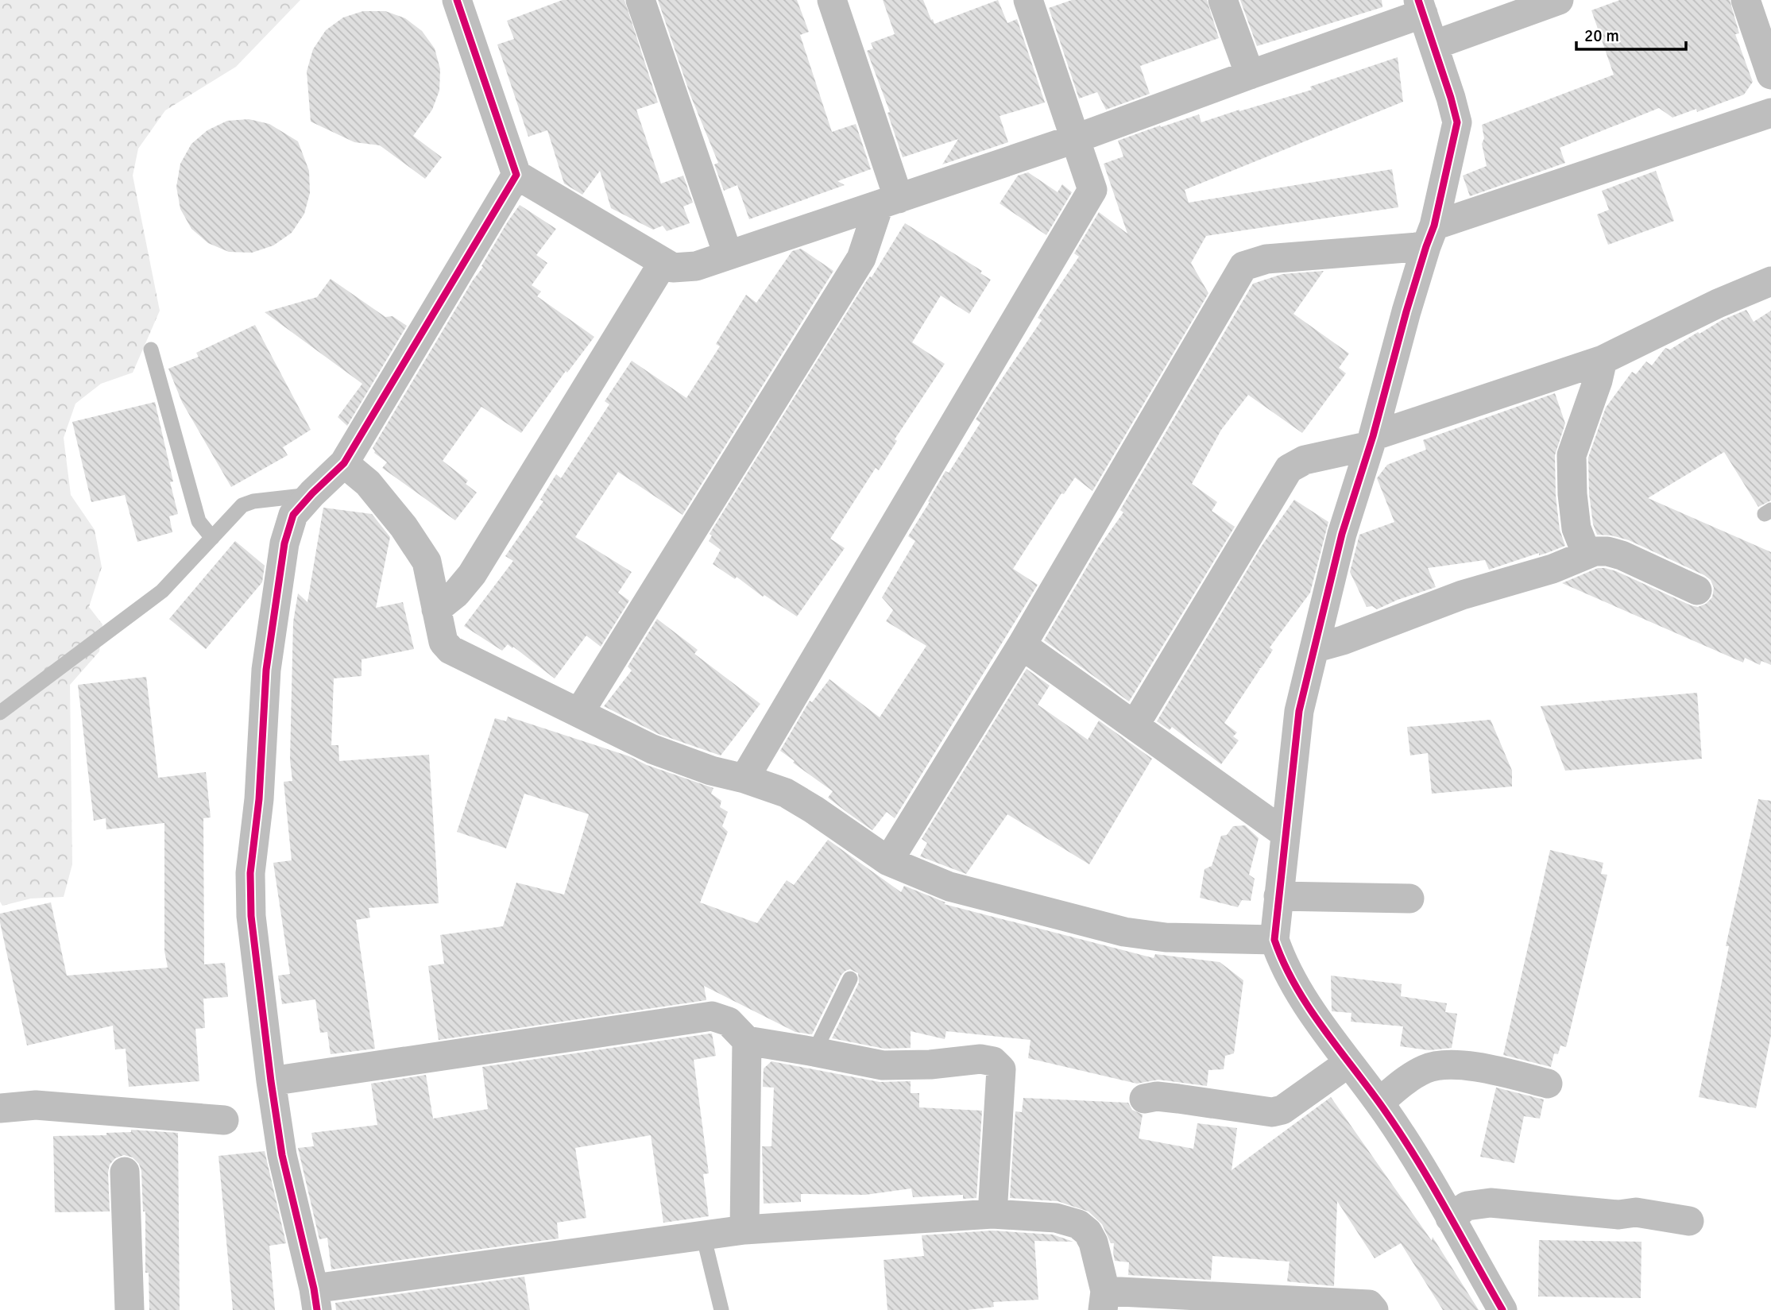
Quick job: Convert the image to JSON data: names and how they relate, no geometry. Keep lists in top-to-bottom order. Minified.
{"scale_bar":"20 m"}
